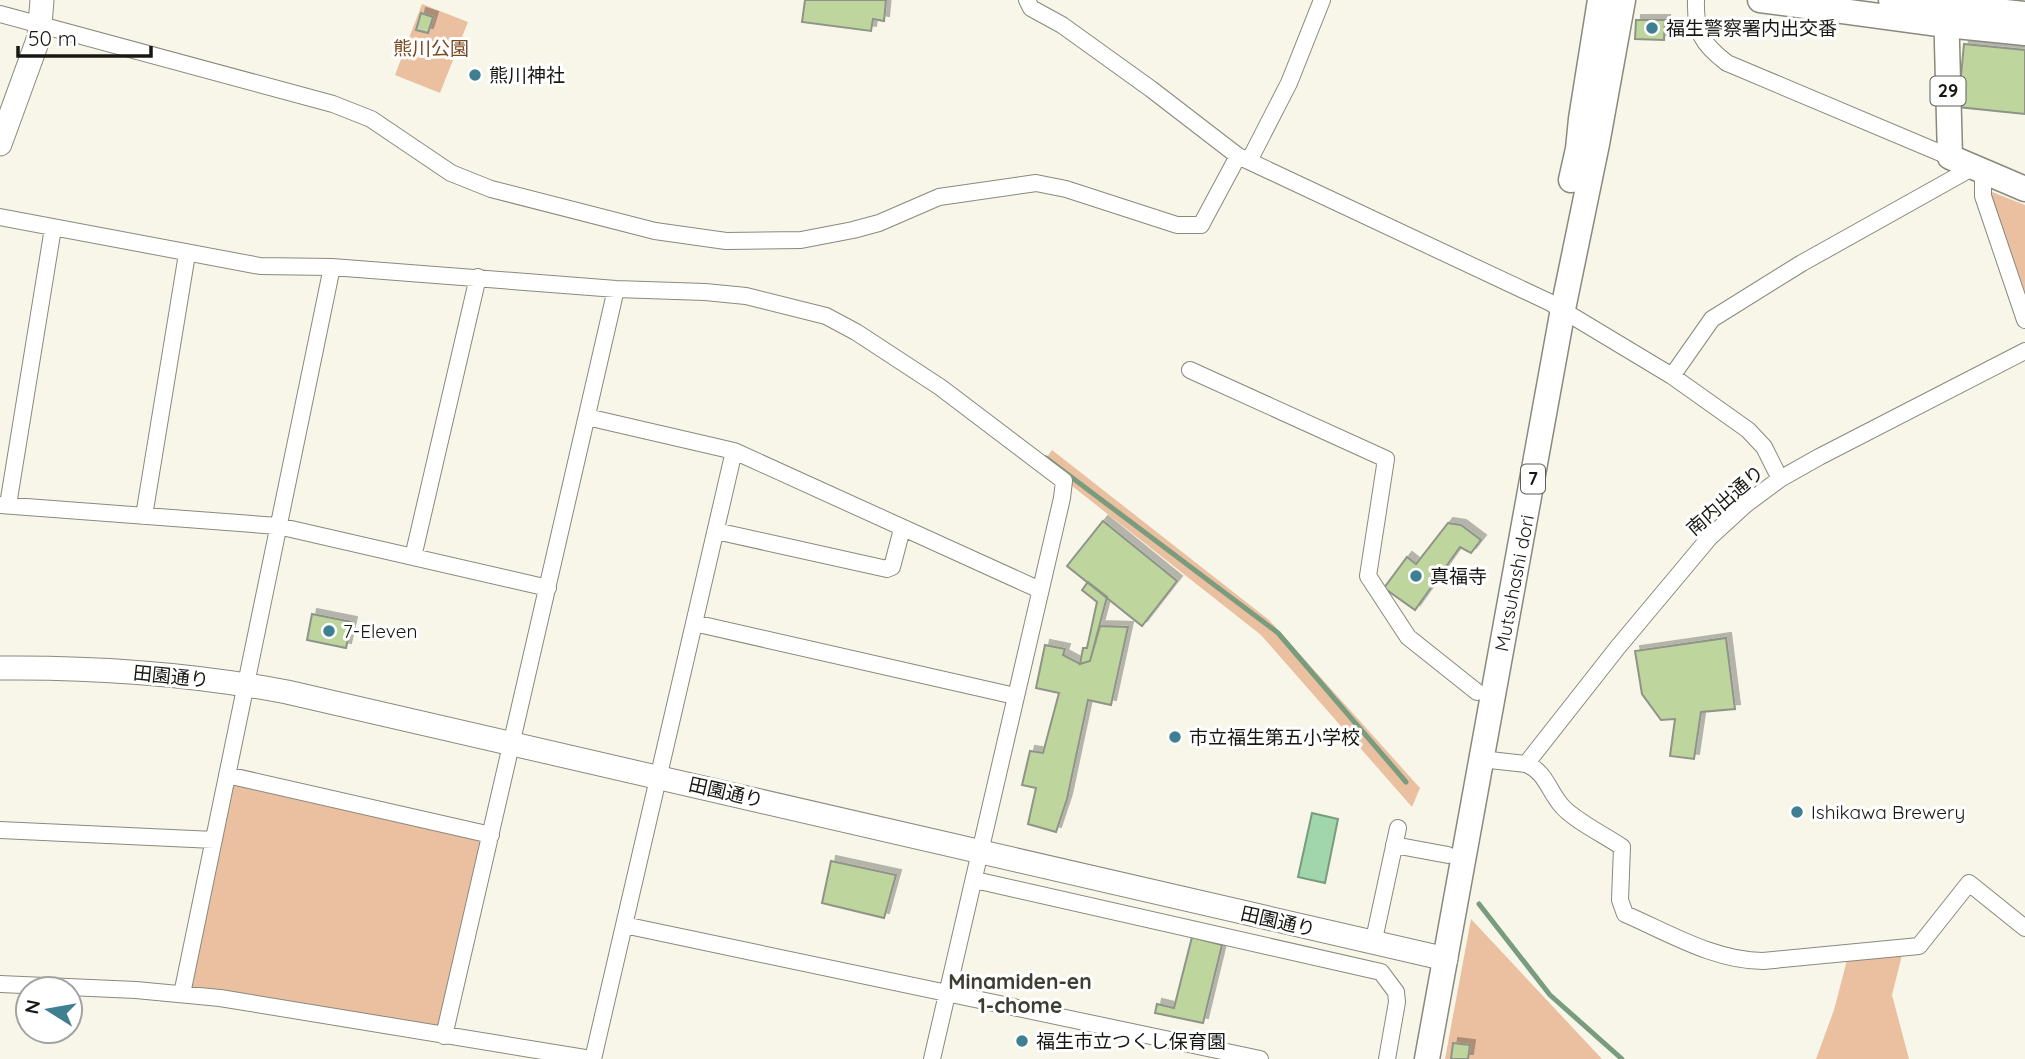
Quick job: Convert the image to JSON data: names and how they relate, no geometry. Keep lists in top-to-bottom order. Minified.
{"streets":{"main road":["29","7","Mutsuhashi dori"],"street":["南内出通り","田園通り"]},"crossings":[["7","Mutsuhashi dori"],["7","田園通り"],["Mutsuhashi dori","田園通り"]],"districts":["Minamiden-en 1-chome"],"parks":["熊川公園"],"places":["福生警察署内出交番","熊川神社","真福寺","7-Eleven","市立福生第五小学校","Ishikawa Brewery","福生市立つくし保育園"],"scale_bar":"50 m","north":"left"}
